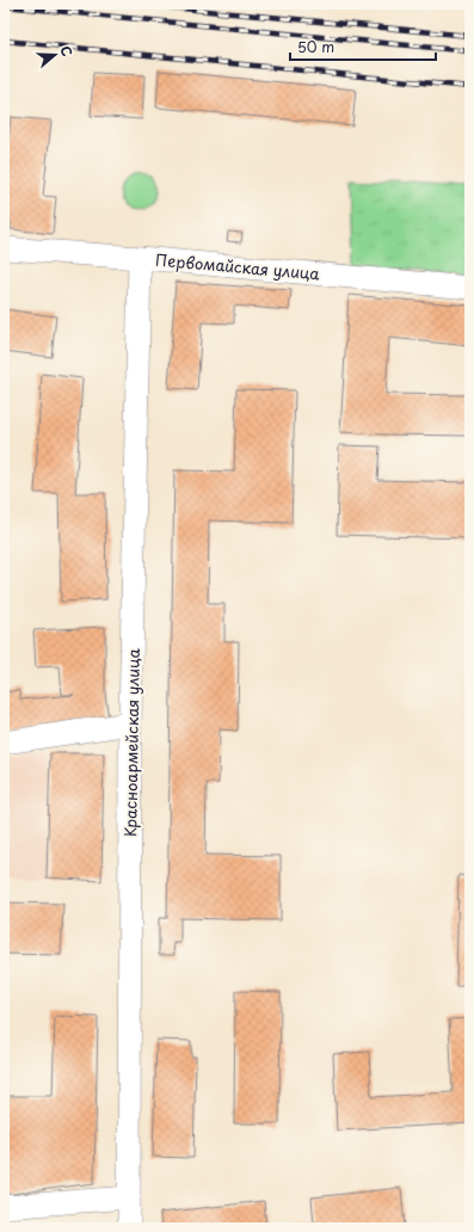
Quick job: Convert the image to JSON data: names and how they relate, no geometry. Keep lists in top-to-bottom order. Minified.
{"streets":{"street":["Первомайская улица","Красноармейская улица"]},"crossings":[["Первомайская улица","Красноармейская улица"]],"scale_bar":"50 m","north":"right"}
